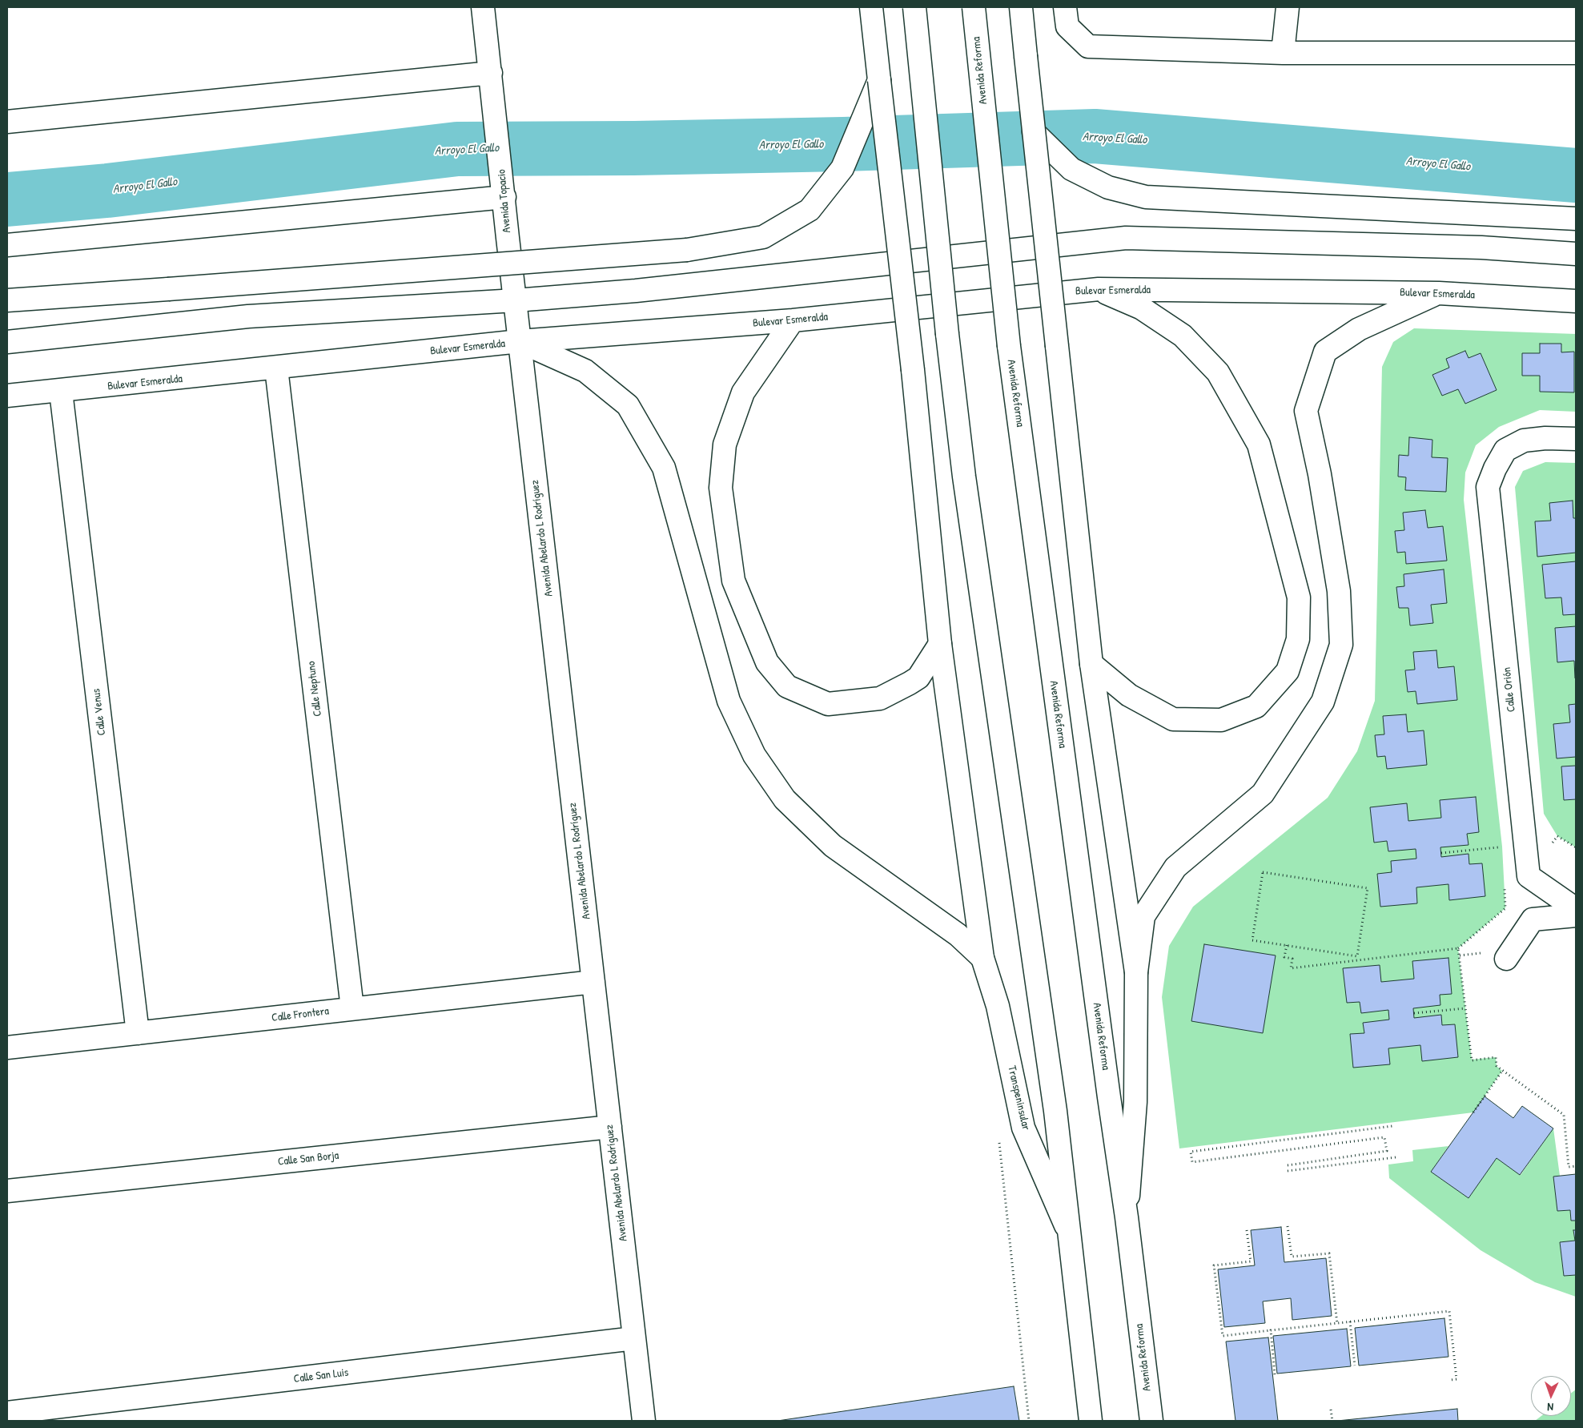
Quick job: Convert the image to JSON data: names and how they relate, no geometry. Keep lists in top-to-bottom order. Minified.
{"streets":{"main road":["Avenida Reforma","Avenida Topacio","Bulevar Esmeralda","Avenida Abelardo L Rodríguez","Calle Neptuno","Calle Orión","Calle Venus","Calle Frontera","Transpeninsular","Calle San Borja","Calle San Luis"]},"crossings":[["Avenida Topacio","Avenida Abelardo L Rodríguez"],["Bulevar Esmeralda","Avenida Abelardo L Rodríguez"],["Bulevar Esmeralda","Calle Neptuno"],["Bulevar Esmeralda","Calle Venus"],["Avenida Abelardo L Rodríguez","Calle Frontera"],["Avenida Abelardo L Rodríguez","Calle San Borja"],["Avenida Abelardo L Rodríguez","Calle San Luis"],["Calle Neptuno","Calle Frontera"],["Calle Venus","Calle Frontera"]],"water":["Arroyo El Gallo"],"north":"bottom"}
